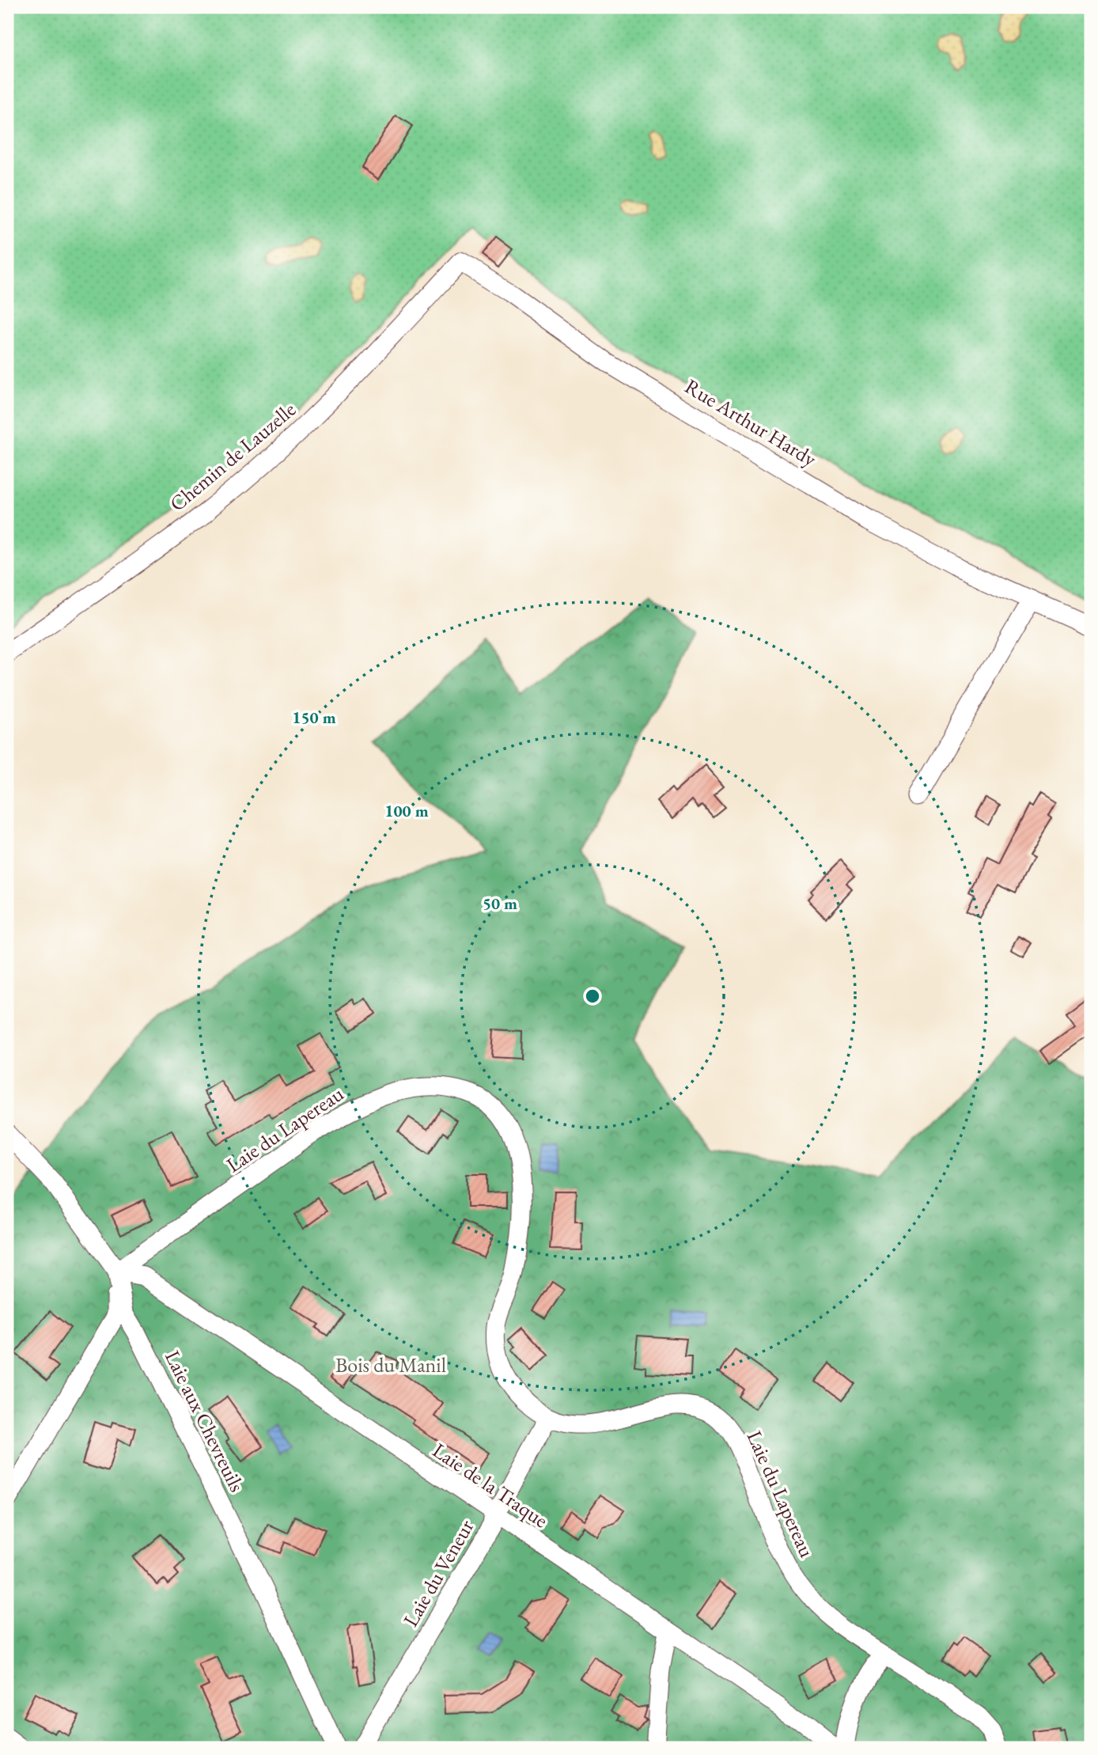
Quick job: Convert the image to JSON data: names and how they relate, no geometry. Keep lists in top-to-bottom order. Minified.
{"streets":{"street":["Rue Arthur Hardy","Chemin de Lauzelle","Laie du Lapereau","Laie aux Chevreuils","Laie de la Traque","Laie du Veneur"]},"crossings":[["Rue Arthur Hardy","Chemin de Lauzelle"],["Laie du Lapereau","Laie aux Chevreuils"],["Laie du Lapereau","Laie de la Traque"],["Laie du Lapereau","Laie du Veneur"],["Laie aux Chevreuils","Laie de la Traque"],["Laie de la Traque","Laie du Veneur"]],"parks":["Bois du Manil"],"rings":["150 m","100 m","50 m"]}
